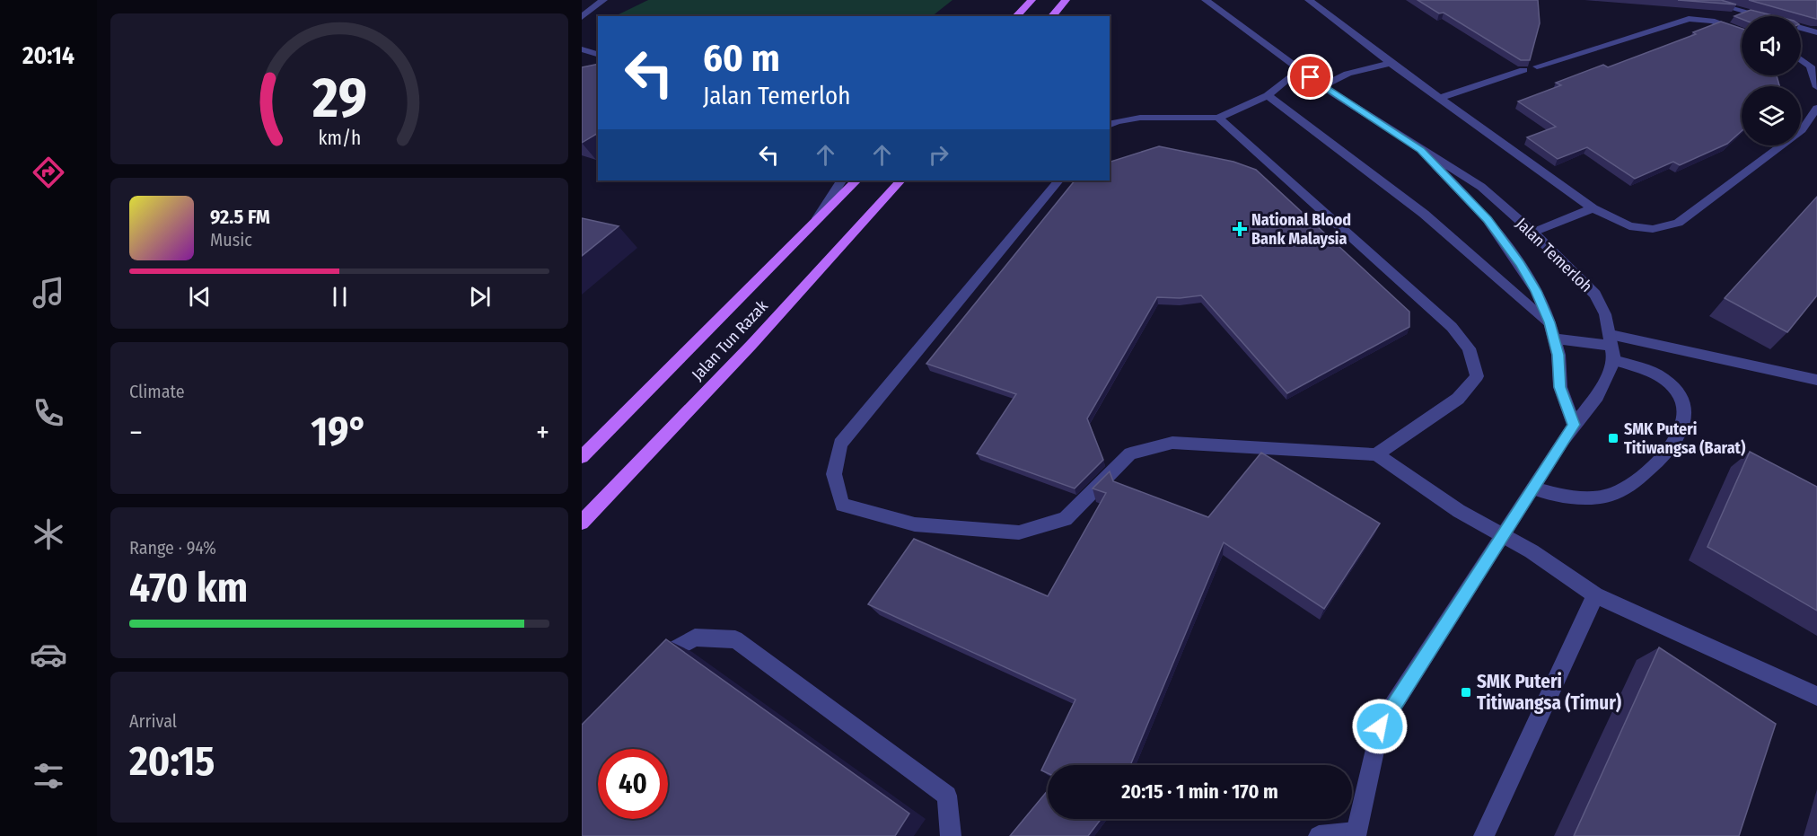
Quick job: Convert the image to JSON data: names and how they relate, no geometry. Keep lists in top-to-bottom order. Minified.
{"streets":{"main road":["Jalan Tun Razak"],"street":["Jalan Temerloh"]},"places":{"health":["National Blood Bank Malaysia"],"transit":["SMK Puteri Titiwangsa (Barat)","SMK Puteri Titiwangsa (Timur)"]},"page":{"tabs":"20:14","turn":["60 m","Jalan Temerloh"],"song":["92.5 FM","Music"],"tile":["Climate",["Range · 94%","470 km"],["Arrival","20:15"]],"heat":["−","19°","+"],"limit":"40","trip":"20:15 · 1 min · 170 m","gauge":["29","km/h"]}}
